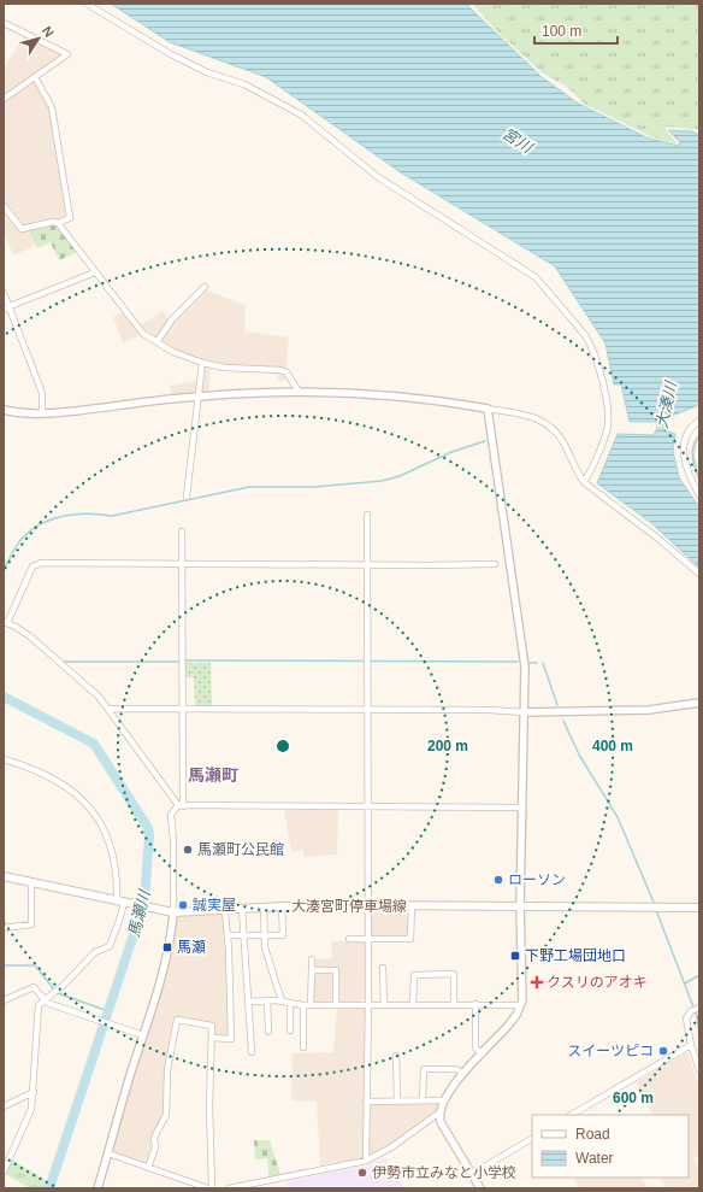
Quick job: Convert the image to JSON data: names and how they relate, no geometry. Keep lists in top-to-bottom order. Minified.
{"streets":{"main road":["大湊宮町停車場線"]},"districts":["馬瀬町"],"water":["宮川","大湊川","馬瀬川"],"places":{"other":["馬瀬町公民館","ローソン","誠実屋","スイーツピコ","伊勢市立みなと小学校"],"transit":["馬瀬","下野工場団地口"],"health":["クスリのアオキ"]},"legend":["Road","Water"],"scale_bar":"100 m","north":"top right","rings":["200 m","400 m","600 m"]}
